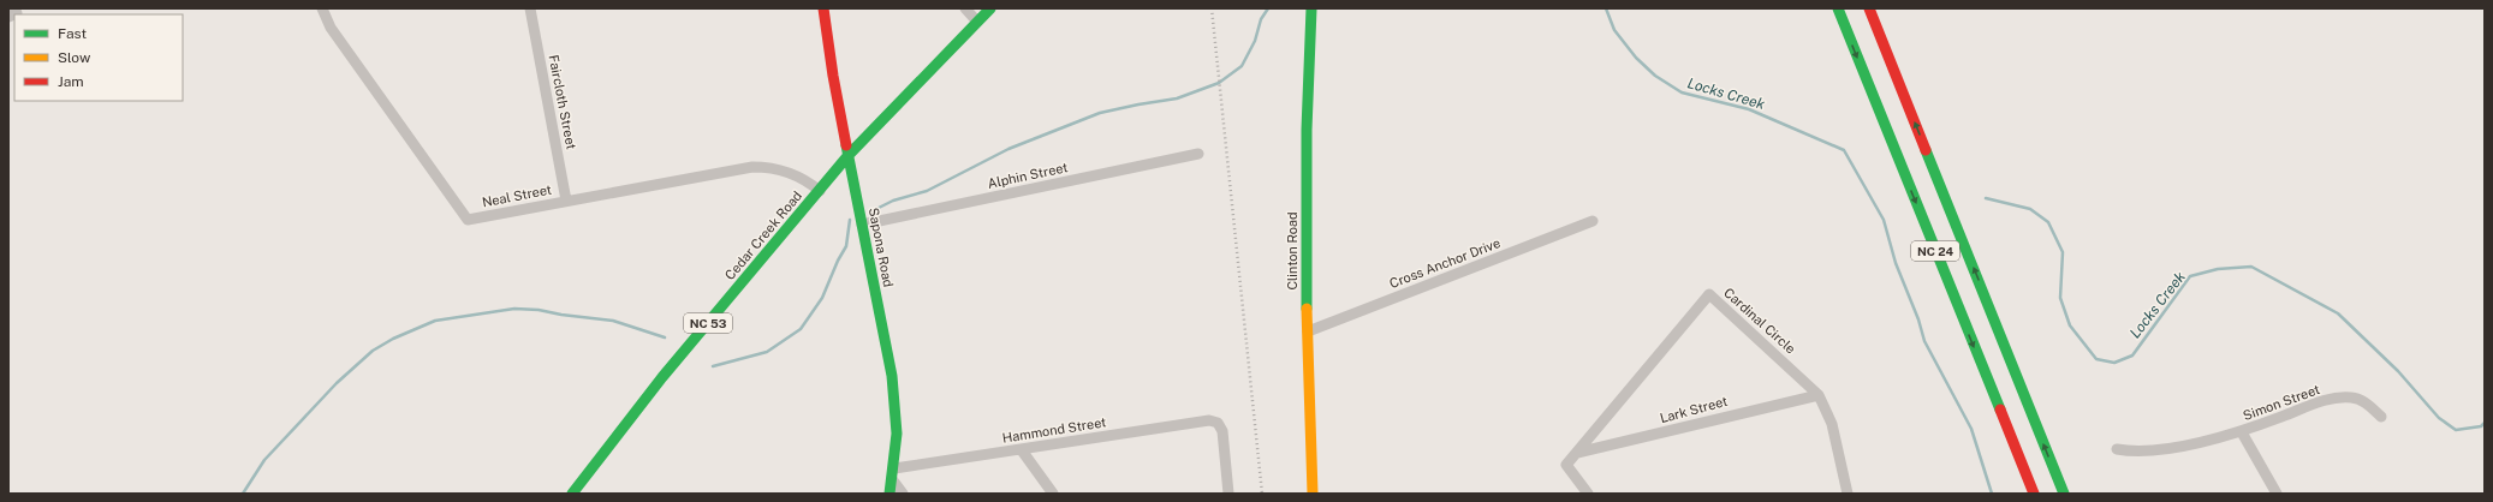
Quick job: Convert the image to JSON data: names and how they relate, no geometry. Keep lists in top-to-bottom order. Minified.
{"streets":{"main road":["Cedar Creek Road","Sapona Road","Clinton Road","NC 24","NC 53"],"street":["Faircloth Street","Alphin Street","Neal Street","Cross Anchor Drive","Cardinal Circle","Simon Street","Lark Street","Hammond Street"]},"crossings":[["Faircloth Street","Neal Street"],["Alphin Street","Sapona Road"],["Neal Street","Cedar Creek Road"],["Cedar Creek Road","Sapona Road"],["Sapona Road","Hammond Street"],["Clinton Road","Cross Anchor Drive"],["Cardinal Circle","Lark Street"]],"water":["Locks Creek"],"legend":["Fast","Slow","Jam"]}
